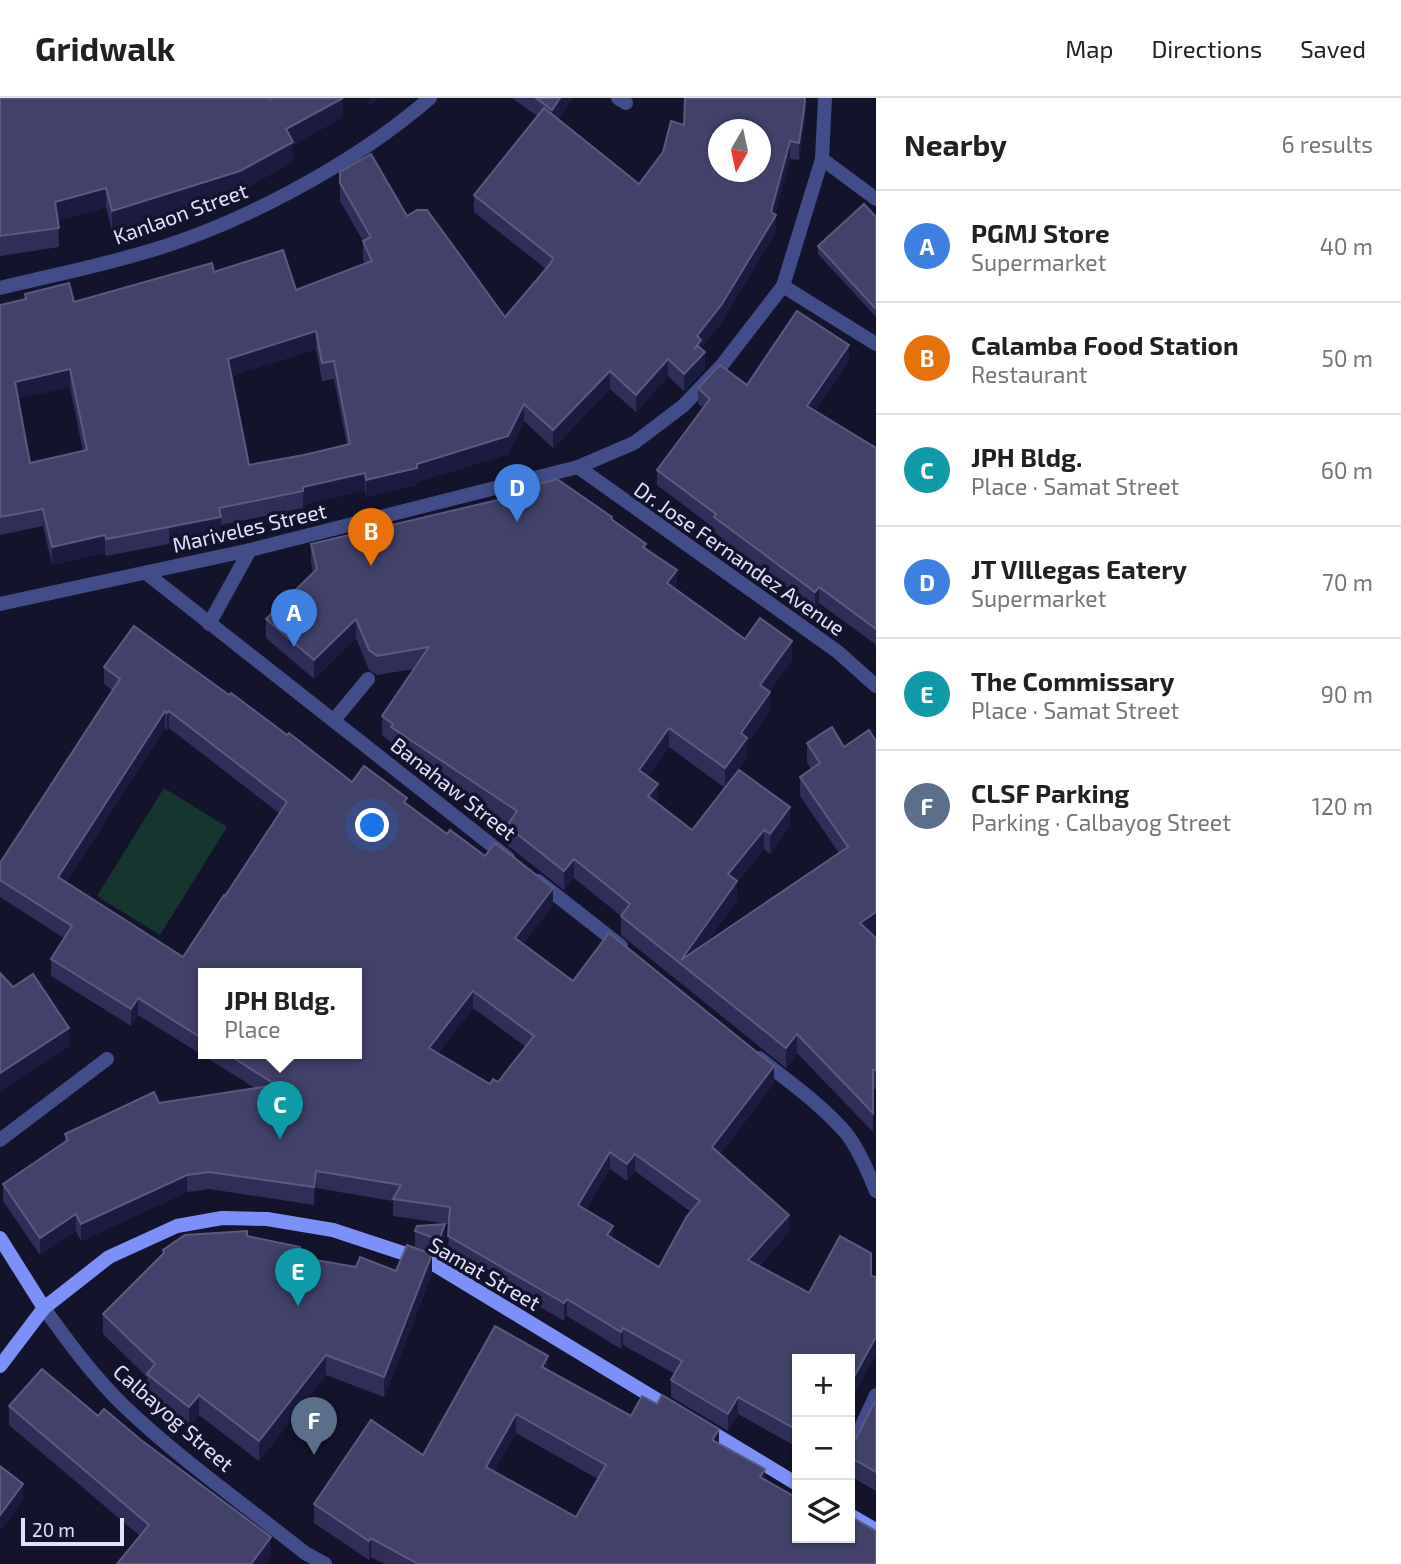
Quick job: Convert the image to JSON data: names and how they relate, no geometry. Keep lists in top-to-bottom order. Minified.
{"streets":{"street":["Kanlaon Street","Mariveles Street","Dr. Jose Fernandez Avenue","Banahaw Street","Samat Street","Calbayog Street"]},"crossings":[["Mariveles Street","Dr. Jose Fernandez Avenue"],["Mariveles Street","Banahaw Street"],["Samat Street","Calbayog Street"]],"scale_bar":"20 m","north":"bottom","page":{"header":"Gridwalk","nav":["Map","Directions","Saved"],"heading":["Nearby","6 results"],"list":[{"mark":"A","name":"PGMJ Store","note":"Supermarket","value":"40 m"},{"mark":"B","name":"Calamba Food Station","note":"Restaurant","value":"50 m"},{"mark":"C","name":"JPH Bldg.","note":"Place · Samat Street","value":"60 m"},{"mark":"D","name":"JT VIllegas Eatery","note":"Supermarket","value":"70 m"},{"mark":"E","name":"The Commissary","note":"Place · Samat Street","value":"90 m"},{"mark":"F","name":"CLSF Parking","note":"Parking · Calbayog Street","value":"120 m"}],"pins":["D","B","A","C","E","F"],"popup":["JPH Bldg.","Place"],"map_buttons":["+","−"],"scale":"20 m"}}
